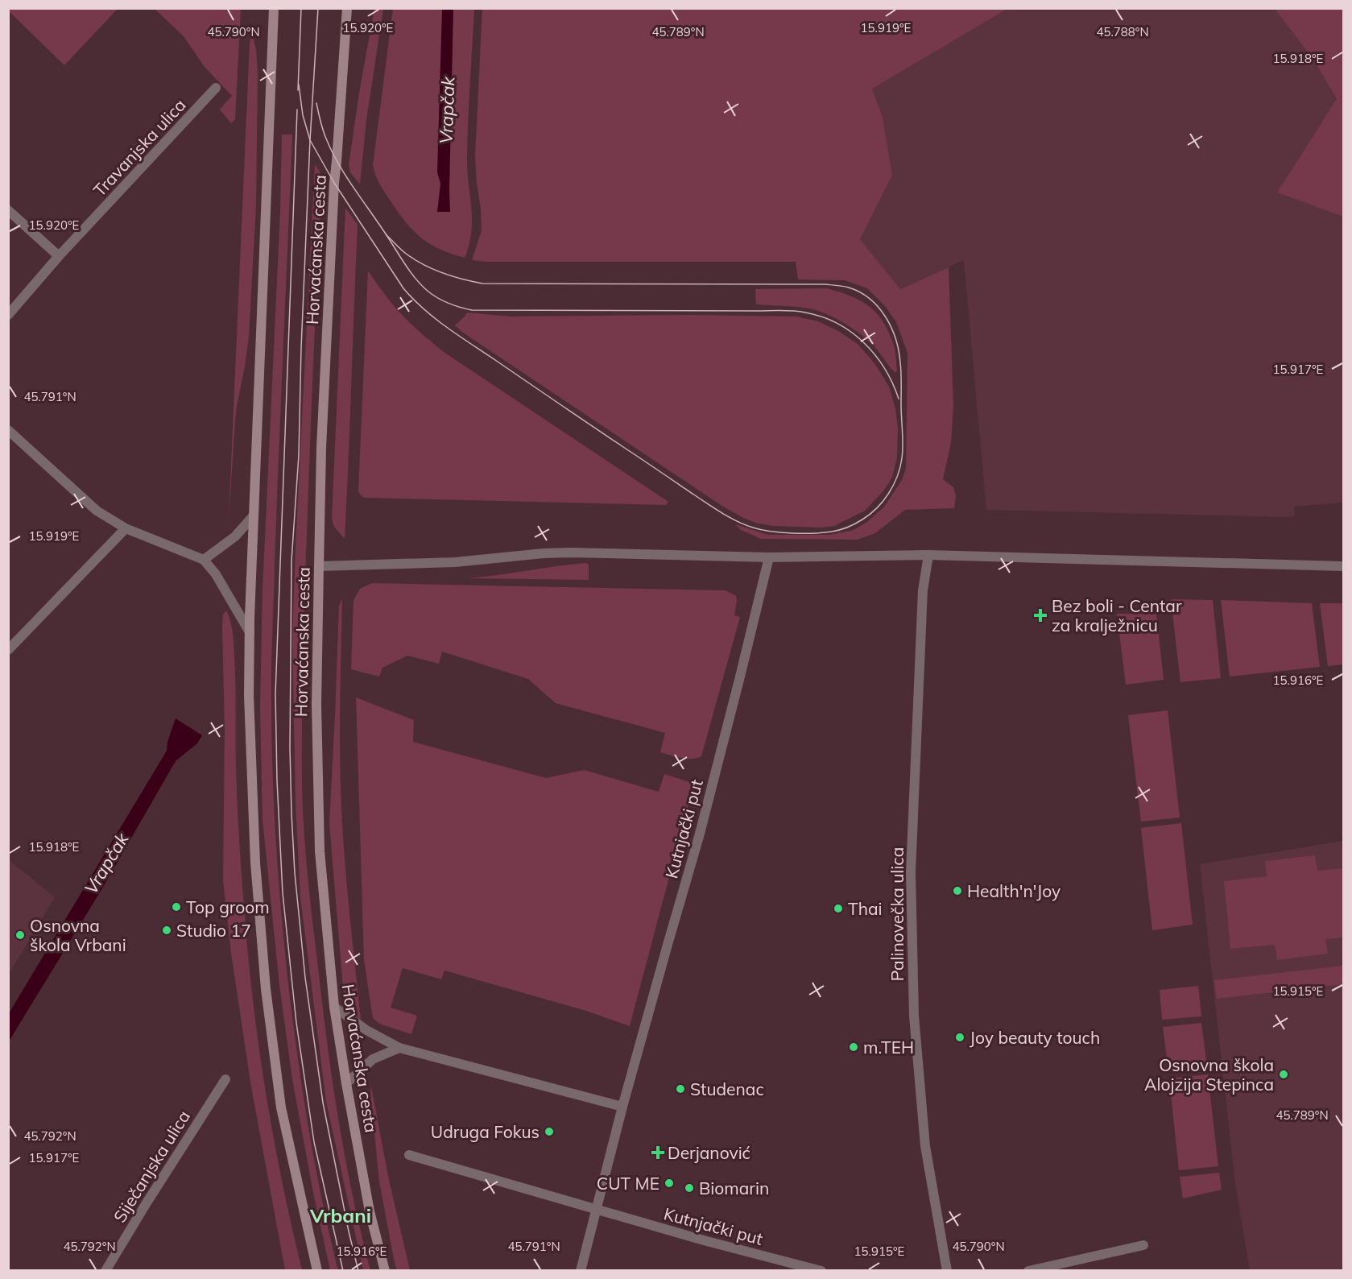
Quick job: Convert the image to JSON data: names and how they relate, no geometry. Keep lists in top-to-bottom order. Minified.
{"streets":{"street":["Travanjska ulica","Horvaćanska cesta","Kutnjački put","Palinovečka ulica","Siječanjska ulica"]},"districts":["Vrbani"],"water":["Vrapčak"],"places":{"health":["Bez boli - Centar za kralježnicu","Derjanović"],"other":["Health'n'Joy","Top groom","Thai","Studio 17","Osnovna škola Vrbani","Joy beauty touch","m.TEH","Osnovna škola Alojzija Stepinca","Studenac","Udruga Fokus","CUT ME","Biomarin"]},"coordinates":["15.920°E","15.919°E","45.790°N","45.789°N","45.788°N","15.918°E","15.917°E","45.791°N","15.916°E","15.915°E","45.792°N"]}
